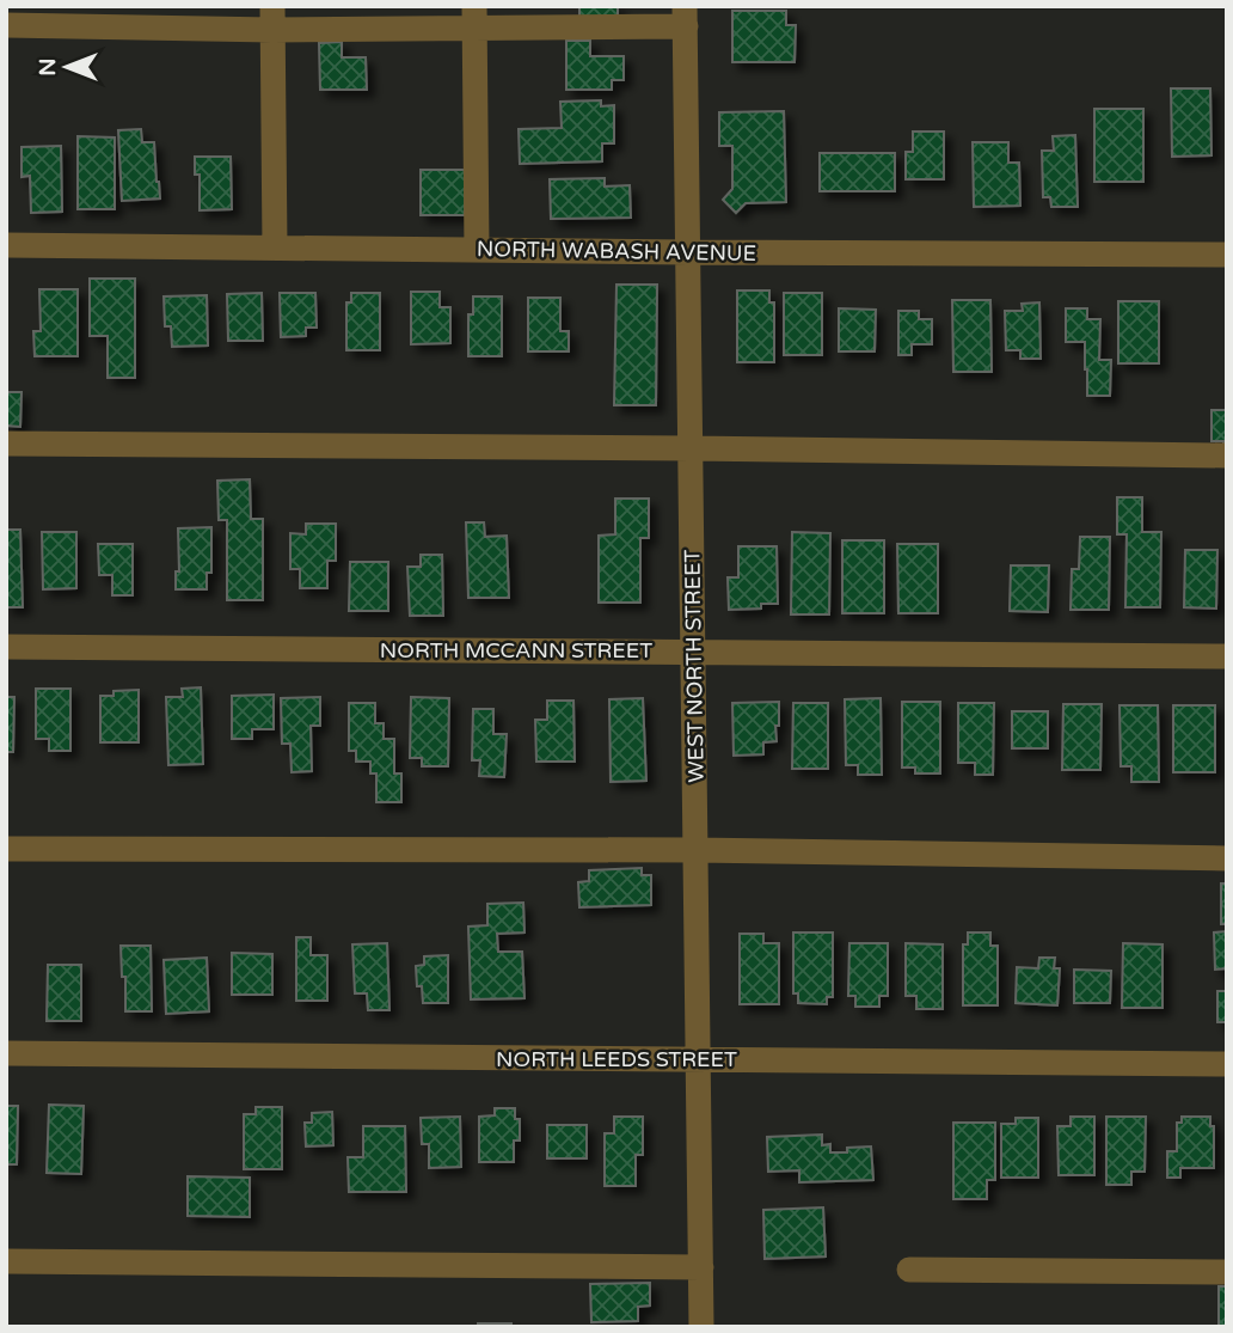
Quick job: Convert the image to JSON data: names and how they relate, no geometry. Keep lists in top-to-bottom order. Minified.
{"streets":{"street":["NORTH WABASH AVENUE","NORTH MCCANN STREET","WEST NORTH STREET","NORTH LEEDS STREET"]},"crossings":[["NORTH WABASH AVENUE","WEST NORTH STREET"],["NORTH MCCANN STREET","WEST NORTH STREET"],["WEST NORTH STREET","NORTH LEEDS STREET"]],"north":"left"}
